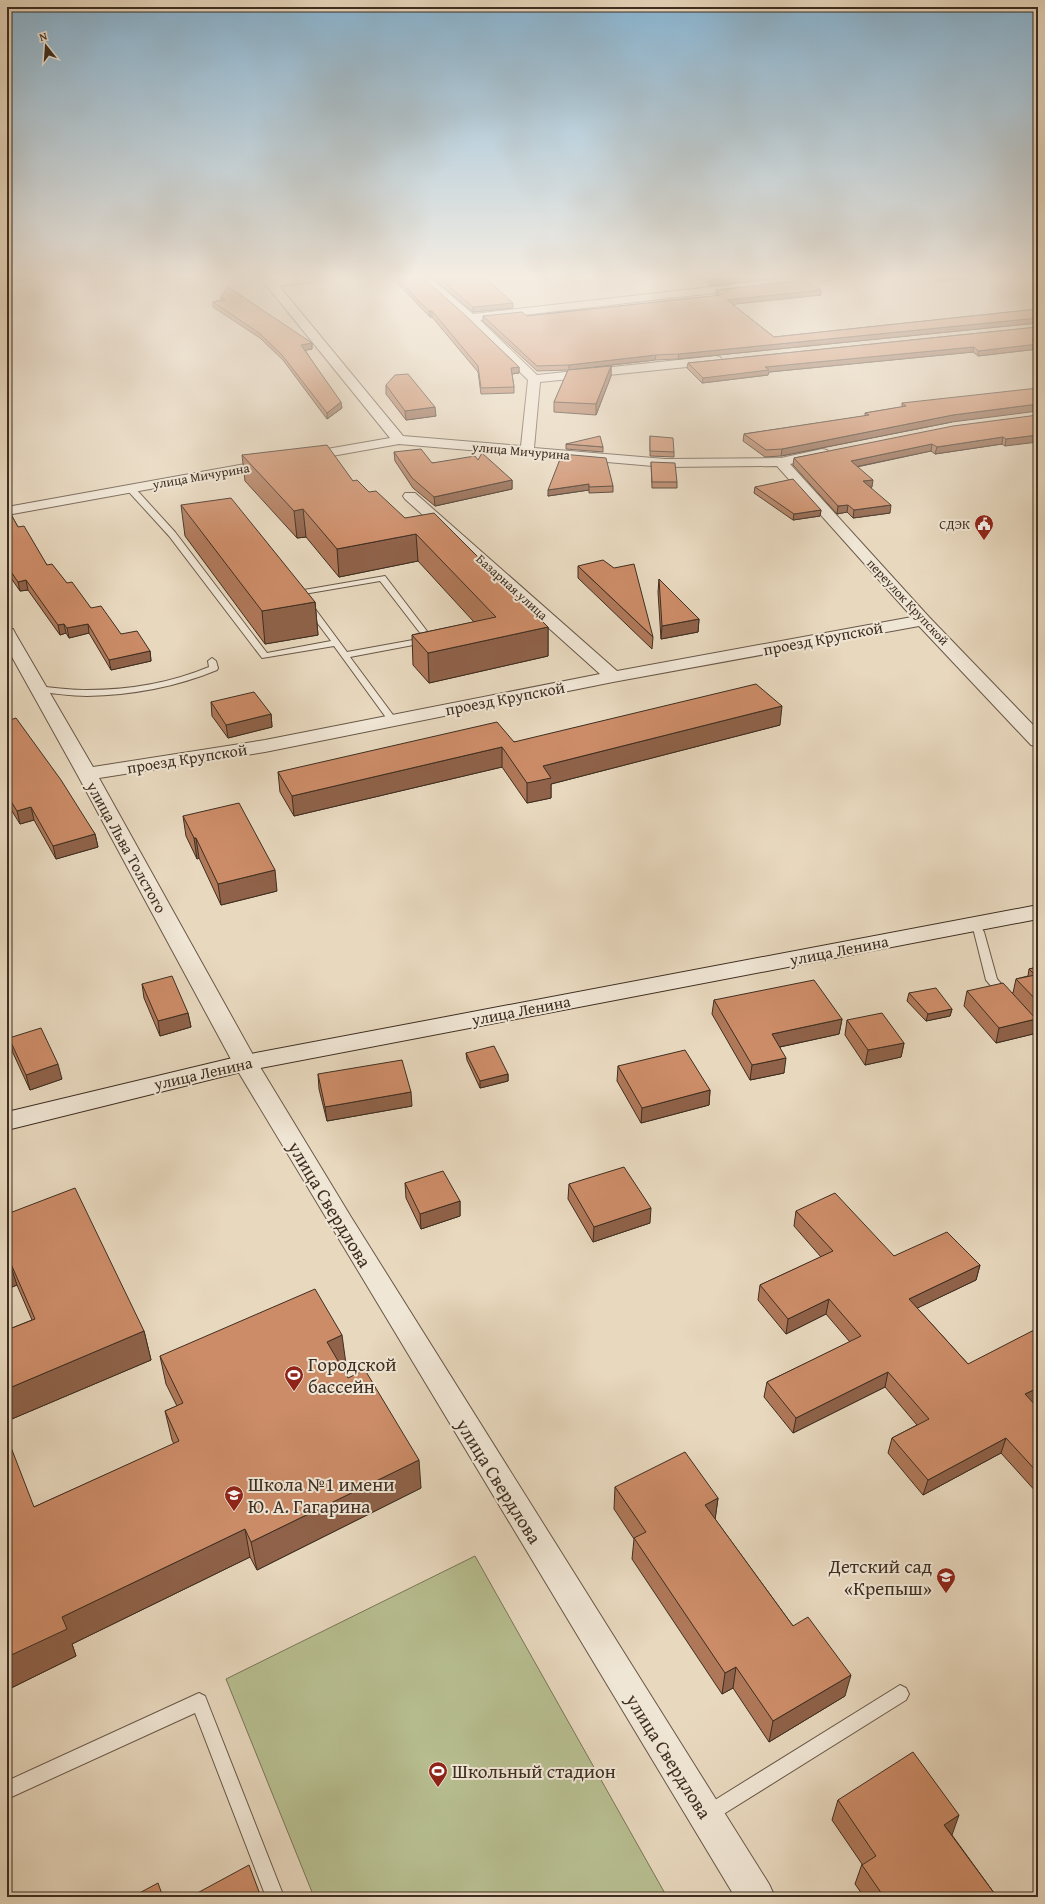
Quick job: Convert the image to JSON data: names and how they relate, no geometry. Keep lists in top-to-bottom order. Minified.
{"streets":{"street":["улица Мичурина","Базарная улица","переулок Крупской","проезд Крупской","улица Льва Толстого","улица Ленина","улица Свердлова"]},"crossings":[["улица Мичурина","переулок Крупской"],["Базарная улица","проезд Крупской"],["переулок Крупской","проезд Крупской"],["проезд Крупской","улица Льва Толстого"],["улица Льва Толстого","улица Ленина"],["улица Льва Толстого","улица Свердлова"],["улица Ленина","улица Свердлова"]],"places":{"public building":["СДЭК"],"sports":["Городской бассейн","Школьный стадион"],"school or university":["Школа №1 имени Ю. А. Гагарина","Детский сад «Крепыш»"]},"north":"top"}
